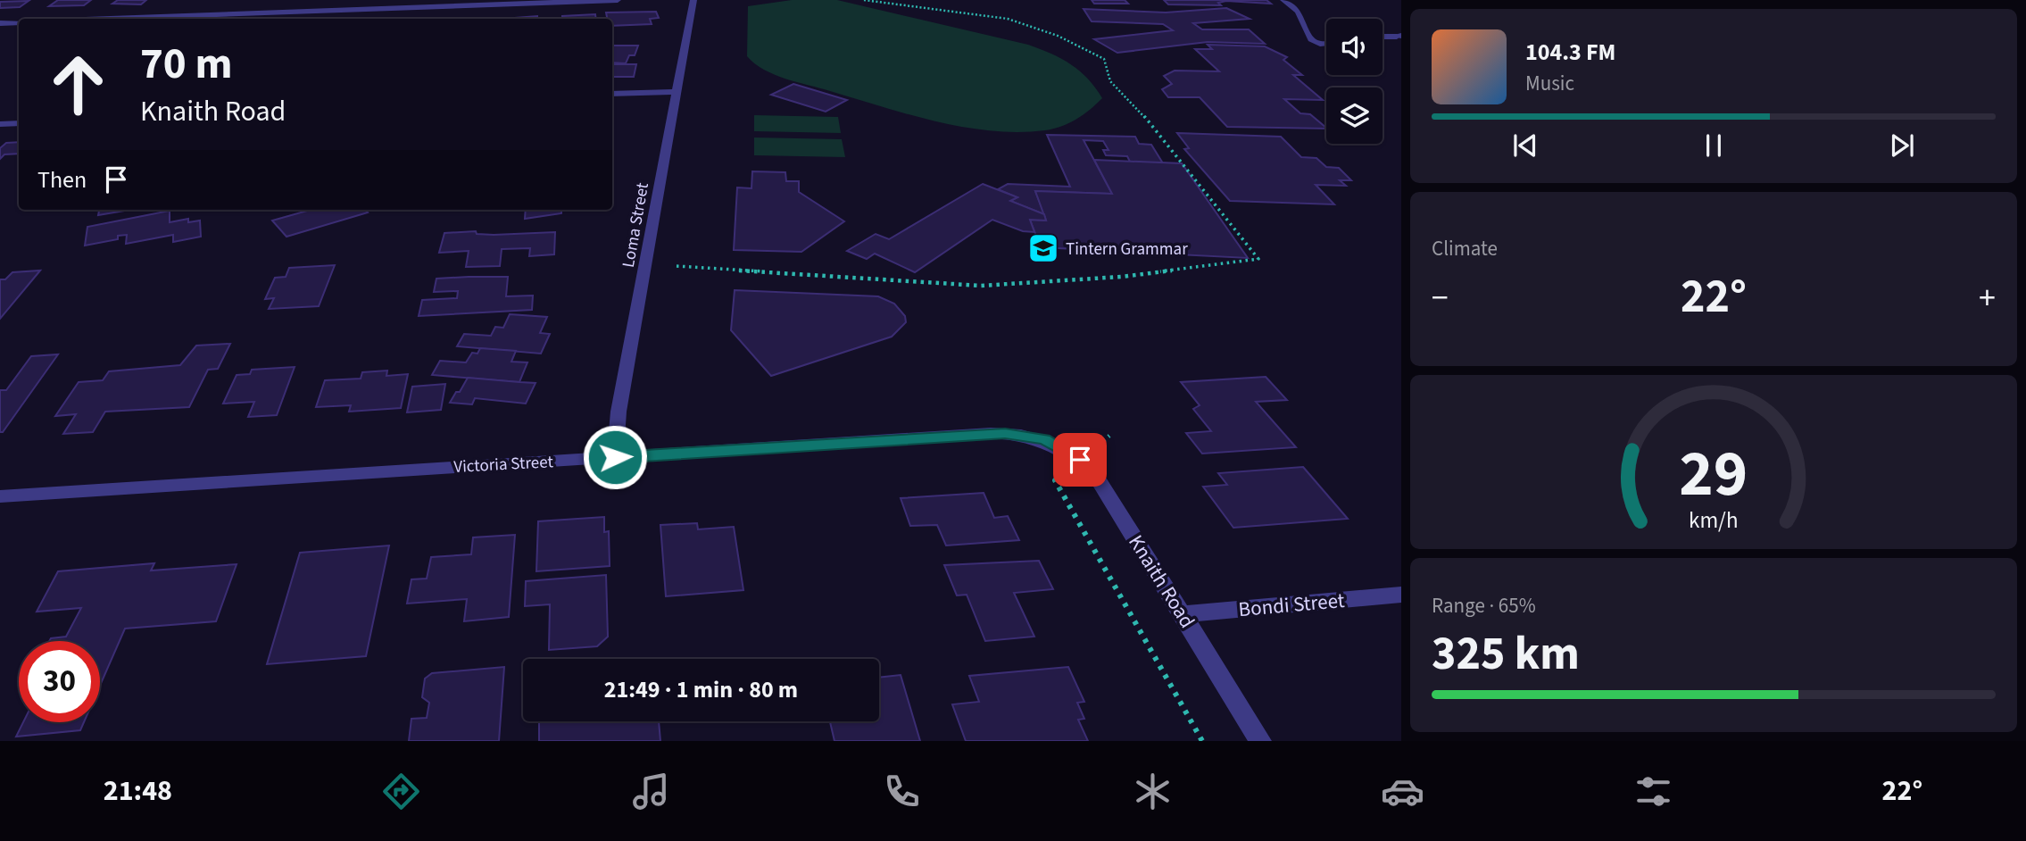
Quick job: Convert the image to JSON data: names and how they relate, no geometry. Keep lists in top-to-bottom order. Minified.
{"streets":{"street":["Loma Street","Victoria Street","Knaith Road","Bondi Street"]},"crossings":[["Loma Street","Victoria Street"],["Victoria Street","Knaith Road"],["Knaith Road","Bondi Street"]],"places":{"school or university":["Tintern Grammar"]},"page":{"turn":["70 m","Knaith Road"],"song":["104.3 FM","Music"],"then":"Then","tile":["Climate",["Range · 65%","325 km"]],"heat":["−","22°","+"],"limit":"30","trip":"21:49 · 1 min · 80 m","tabs":["21:48","22°"],"gauge":["29","km/h"]}}
